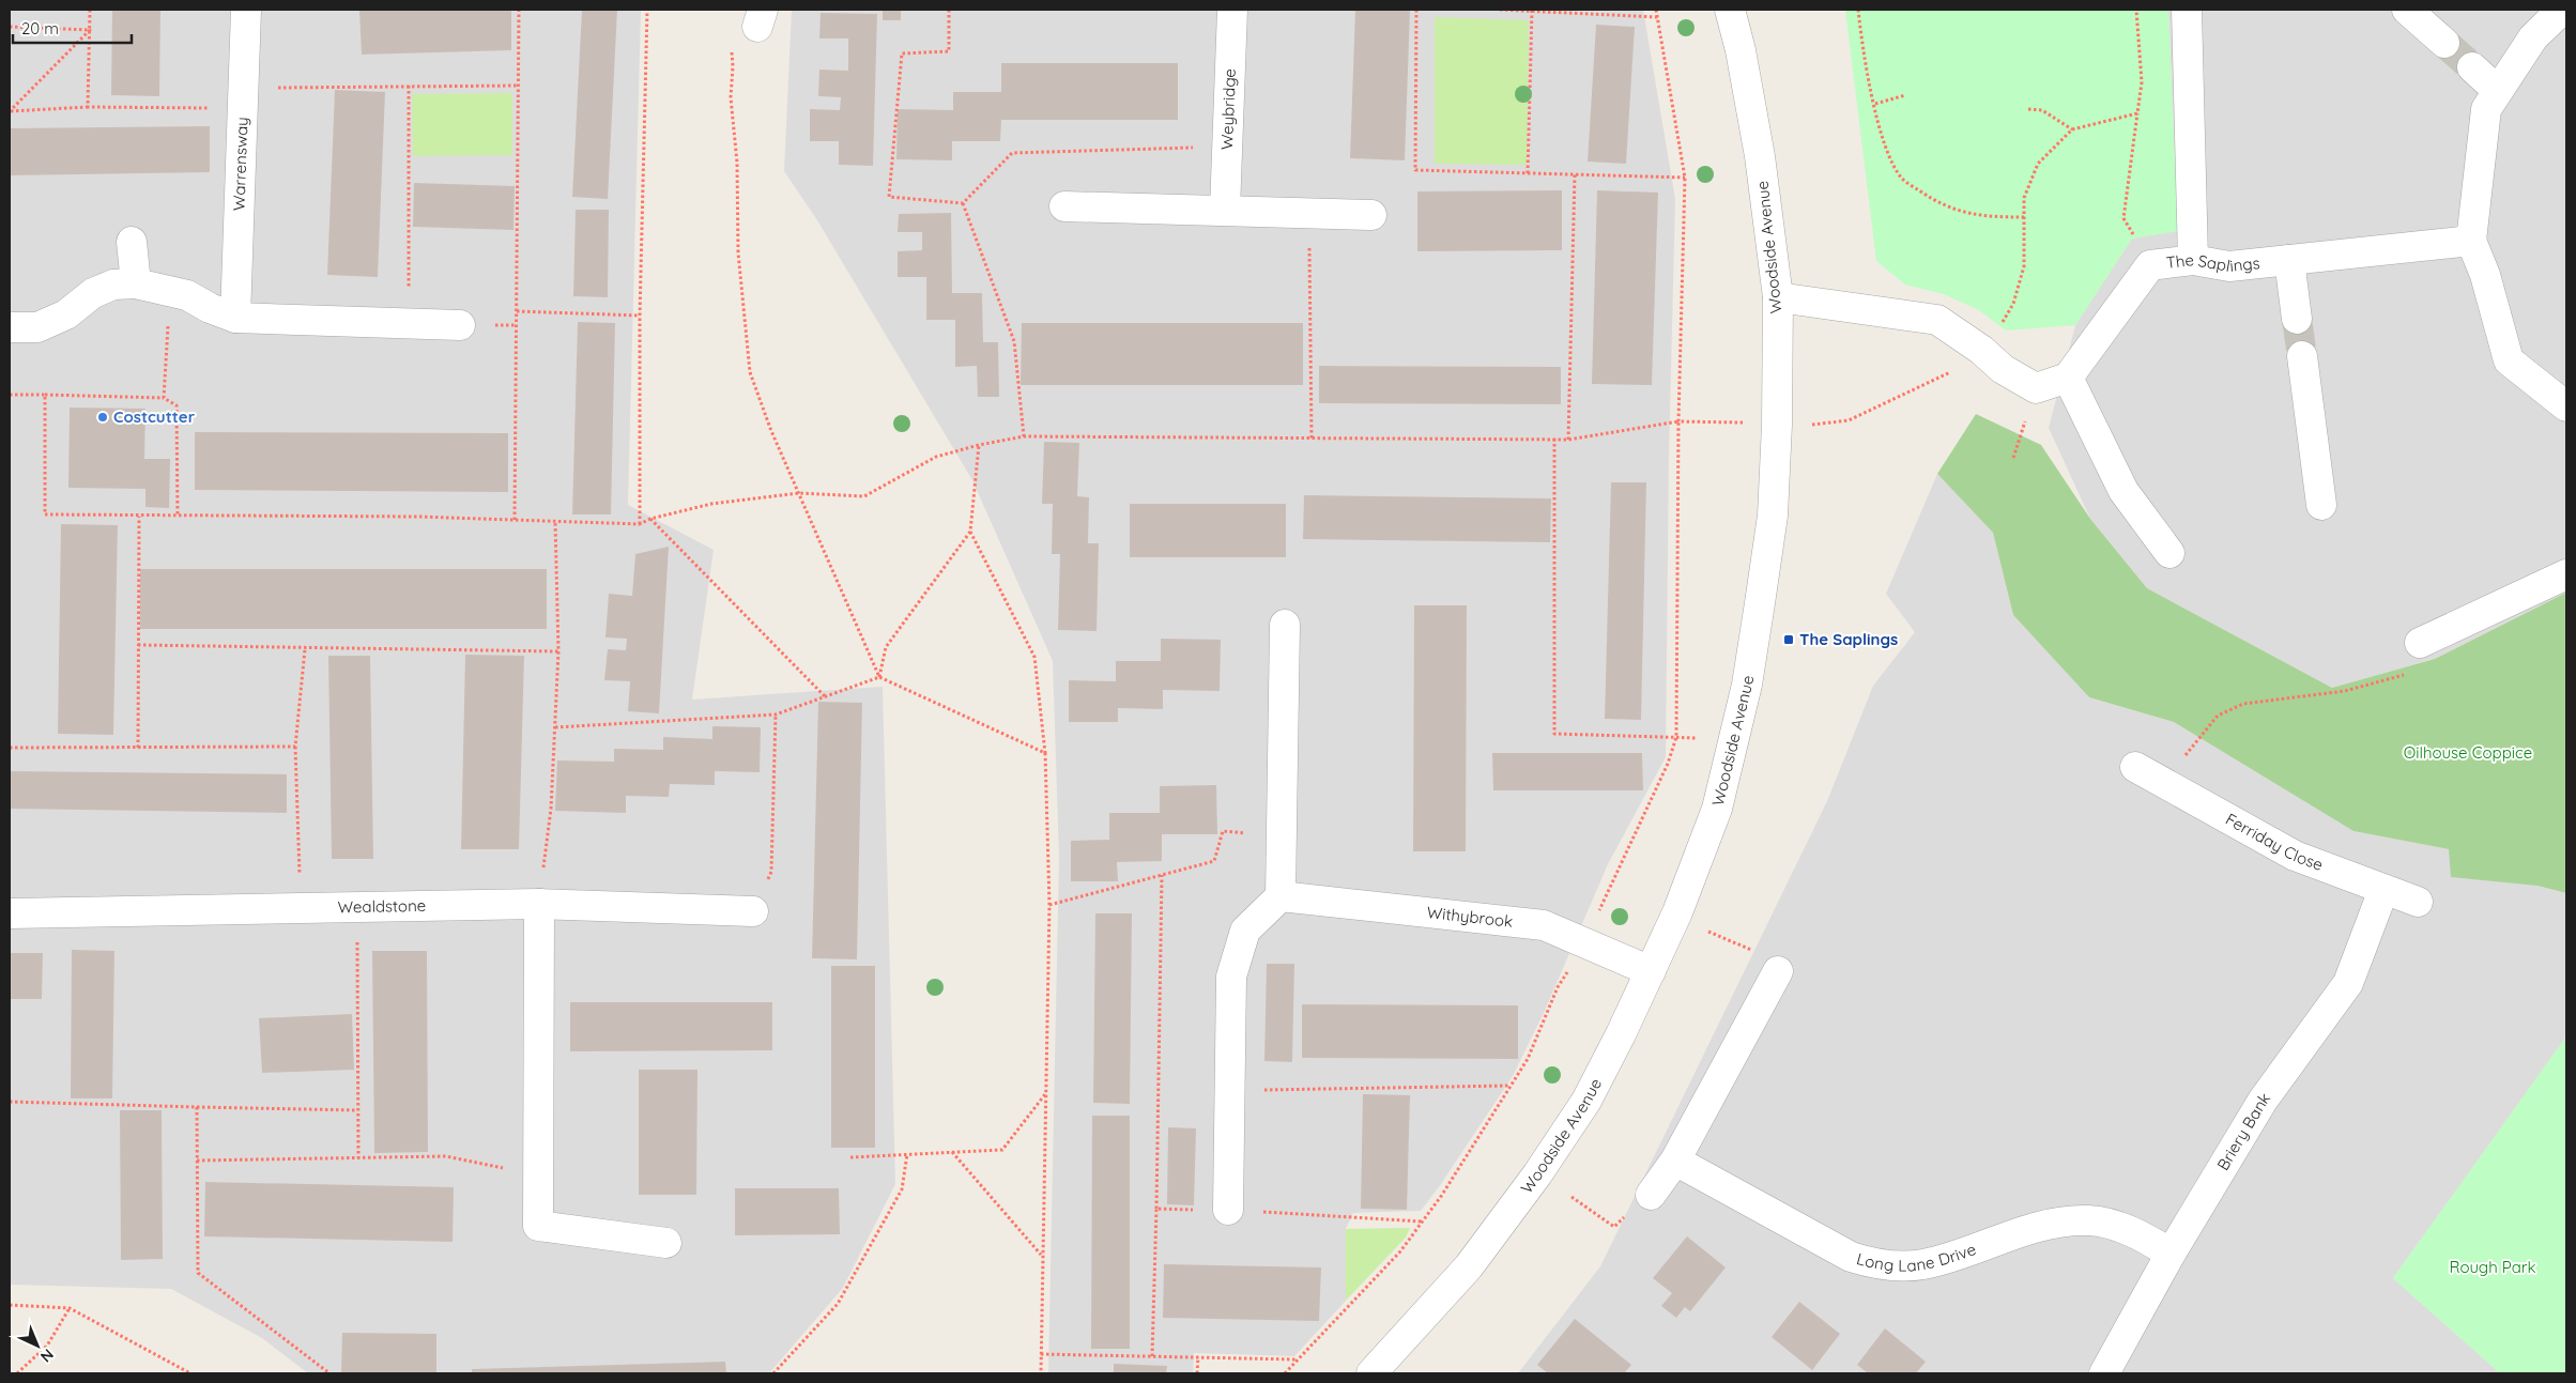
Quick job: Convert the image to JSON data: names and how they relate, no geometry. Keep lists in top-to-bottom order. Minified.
{"streets":{"street":["Weybridge","Warrensway","Woodside Avenue","The Saplings","Ferriday Close","Wealdstone","Withybrook","Briery Bank","Long Lane Drive"]},"crossings":[["Woodside Avenue","Withybrook"],["Ferriday Close","Briery Bank"],["Briery Bank","Long Lane Drive"]],"parks":["Oilhouse Coppice","Rough Park"],"places":{"other":["Costcutter"],"transit":["The Saplings"]},"scale_bar":"20 m","north":"bottom right"}
